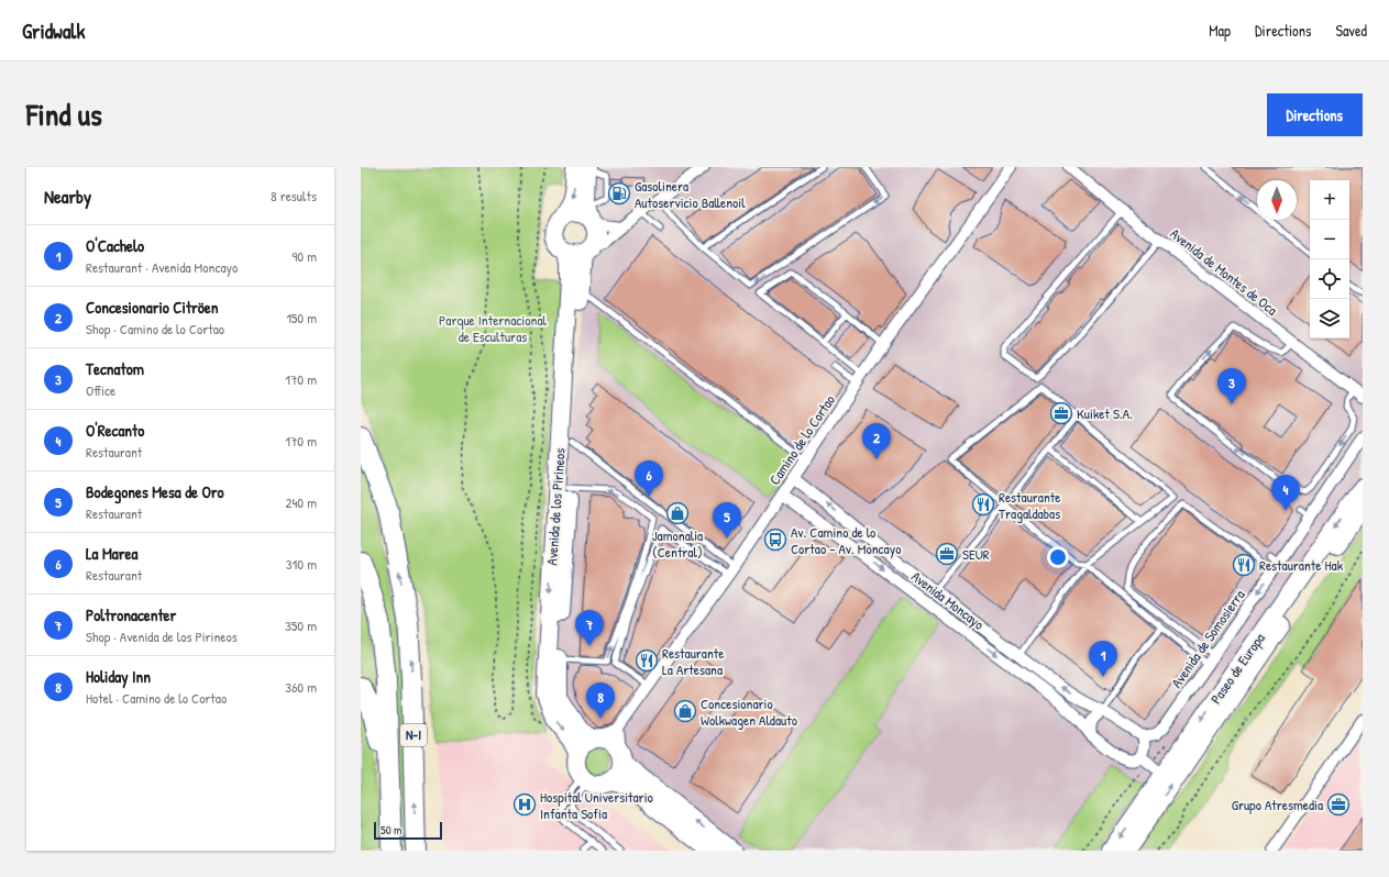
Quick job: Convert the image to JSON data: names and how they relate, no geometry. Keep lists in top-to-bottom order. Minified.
{"streets":{"highway":["N-I"],"main road":["Avenida de los Pirineos","Paseo de Europa"],"street":["Avenida de Montes de Oca","Camino de lo Cortao","Avenida Moncayo","Avenida de Somosierra"]},"crossings":[["Camino de lo Cortao","Avenida de los Pirineos"],["Camino de lo Cortao","Avenida Moncayo"],["Avenida Moncayo","Avenida de Somosierra"]],"parks":["Parque Internacional de Esculturas"],"places":{"fuel station":["Gasolinera Autoservicio Ballenoil"],"office":["Kuiket S.A.","SEUR","Grupo Atresmedia"],"restaurant":["Restaurante Tragaldabas","Restaurante Hak","Restaurante La Artesana"],"shop":["Jamonalia (Central)","Concesionario Wolkwagen Aldauto"],"bus stop":["Av. Camino de lo Cortao - Av. Moncayo"],"hospital":["Hospital Universitario Infanta Sofía"]},"scale_bar":"50 m","north":"bottom","page":{"header":"Gridwalk","nav":["Map","Directions","Saved"],"title":"Find us","buttons":"Directions","heading":["Nearby","8 results"],"map_buttons":["+","−"],"list":[{"mark":"1","name":"O'Cachelo","note":"Restaurant · Avenida Moncayo","value":"90 m"},{"mark":"2","name":"Concesionario Citröen","note":"Shop · Camino de lo Cortao","value":"150 m"},{"mark":"3","name":"Tecnatom","note":"Office","value":"170 m"},{"mark":"4","name":"O'Recanto","note":"Restaurant","value":"170 m"},{"mark":"5","name":"Bodegones Mesa de Oro","note":"Restaurant","value":"240 m"},{"mark":"6","name":"La Marea","note":"Restaurant","value":"310 m"},{"mark":"7","name":"Poltronacenter","note":"Shop · Avenida de los Pirineos","value":"350 m"},{"mark":"8","name":"Holiday Inn","note":"Hotel · Camino de lo Cortao","value":"360 m"}],"pins":["3","2","6","4","5","7","1","8"],"scale":"50 m"}}
